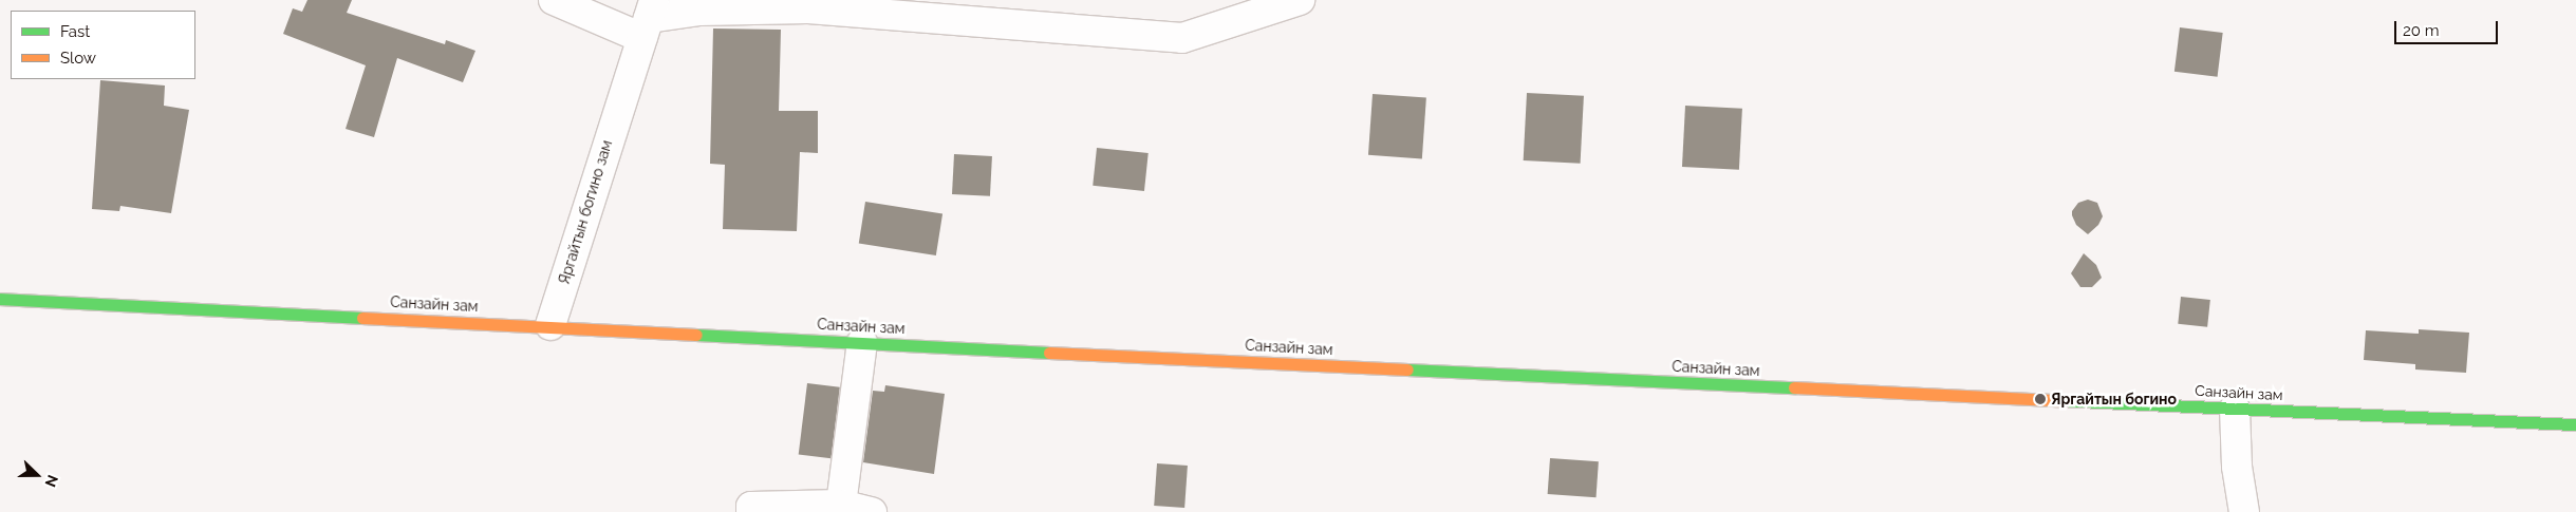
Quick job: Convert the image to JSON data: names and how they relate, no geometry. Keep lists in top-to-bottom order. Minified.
{"streets":{"main road":["Санзайн зам"],"street":["Яргайтын богино зам"]},"crossings":[["Яргайтын богино зам","Санзайн зам"]],"places":["Яргайтын богино"],"legend":["Fast","Slow"],"scale_bar":"20 m","north":"right"}
